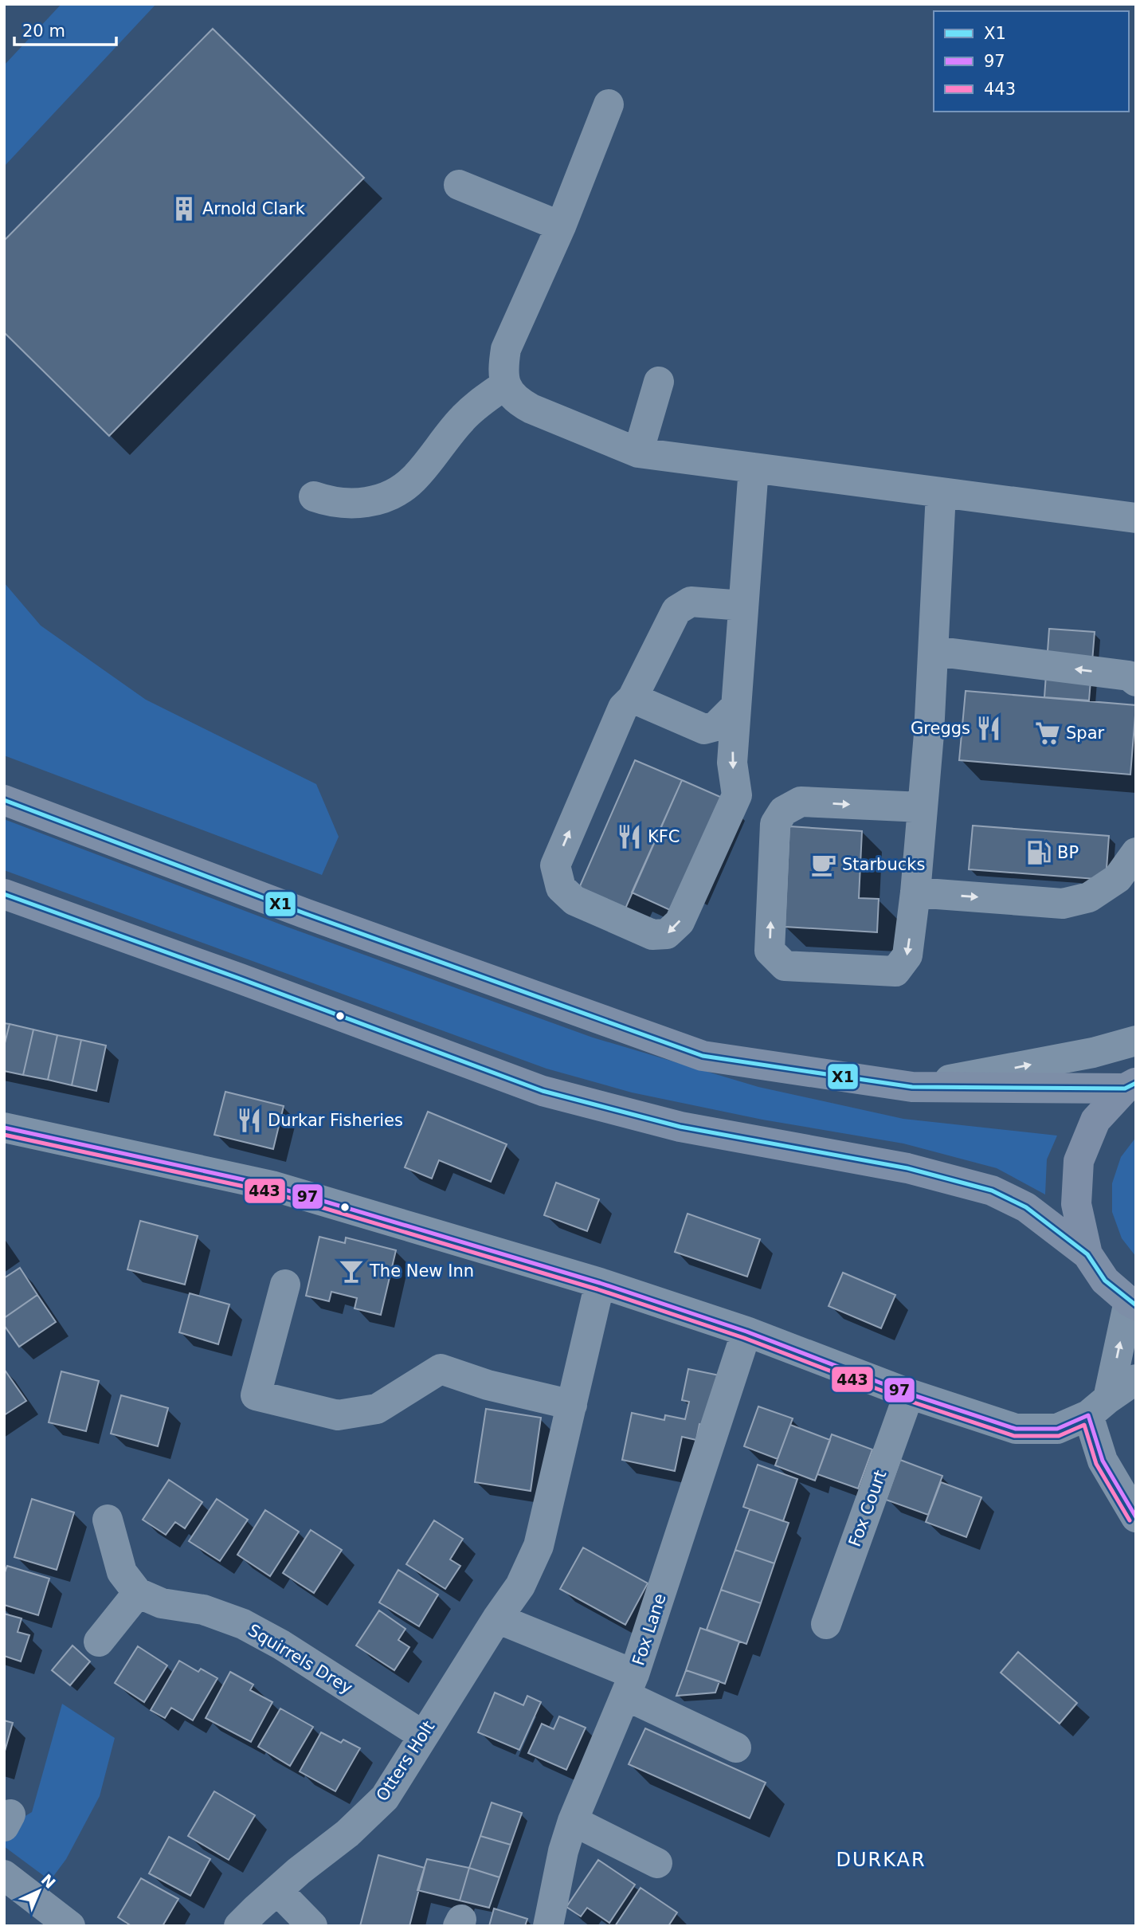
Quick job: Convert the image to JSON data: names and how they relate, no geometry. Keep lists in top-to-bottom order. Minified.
{"streets":{"street":["Fox Court","Fox Lane","Squirrels Drey","Otters Holt"]},"crossings":[["Squirrels Drey","Otters Holt"]],"districts":["DURKAR"],"places":{"building":["Arnold Clark"],"restaurant":["Greggs","KFC","Durkar Fisheries"],"supermarket":["Spar"],"fuel station":["BP"],"cafe":["Starbucks"],"bar":["The New Inn"]},"lines":["transit line X1","transit line 97","transit line 443"],"legend":["X1","97","443"],"scale_bar":"20 m","north":"top right"}
